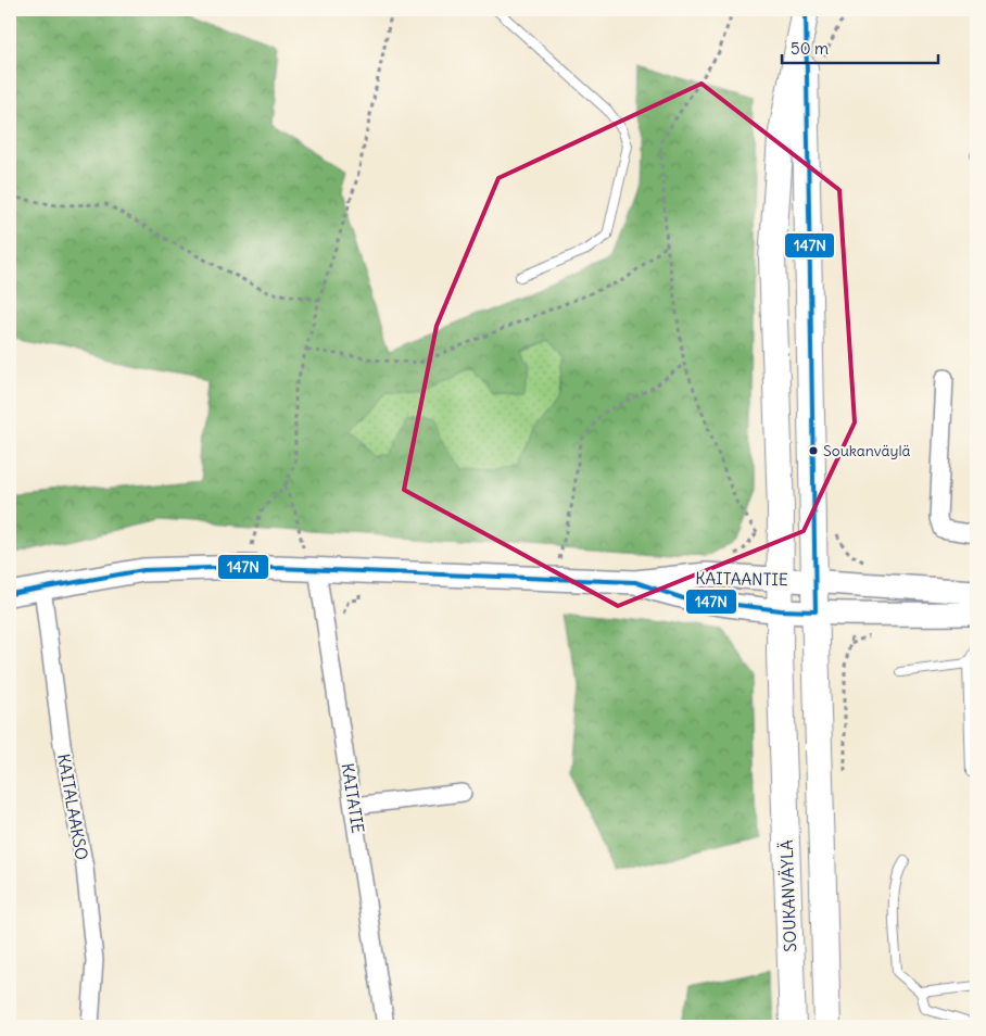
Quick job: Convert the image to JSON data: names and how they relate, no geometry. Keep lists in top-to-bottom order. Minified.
{"streets":{"main road":["KAITAANTIE","SOUKANVÄYLÄ"],"street":["KAITATIE","KAITALAAKSO"]},"crossings":[["KAITAANTIE","KAITATIE"],["KAITAANTIE","KAITALAAKSO"],["KAITAANTIE","SOUKANVÄYLÄ"]],"places":["Soukanväylä"],"lines":["transit line 147N"],"scale_bar":"50 m"}
